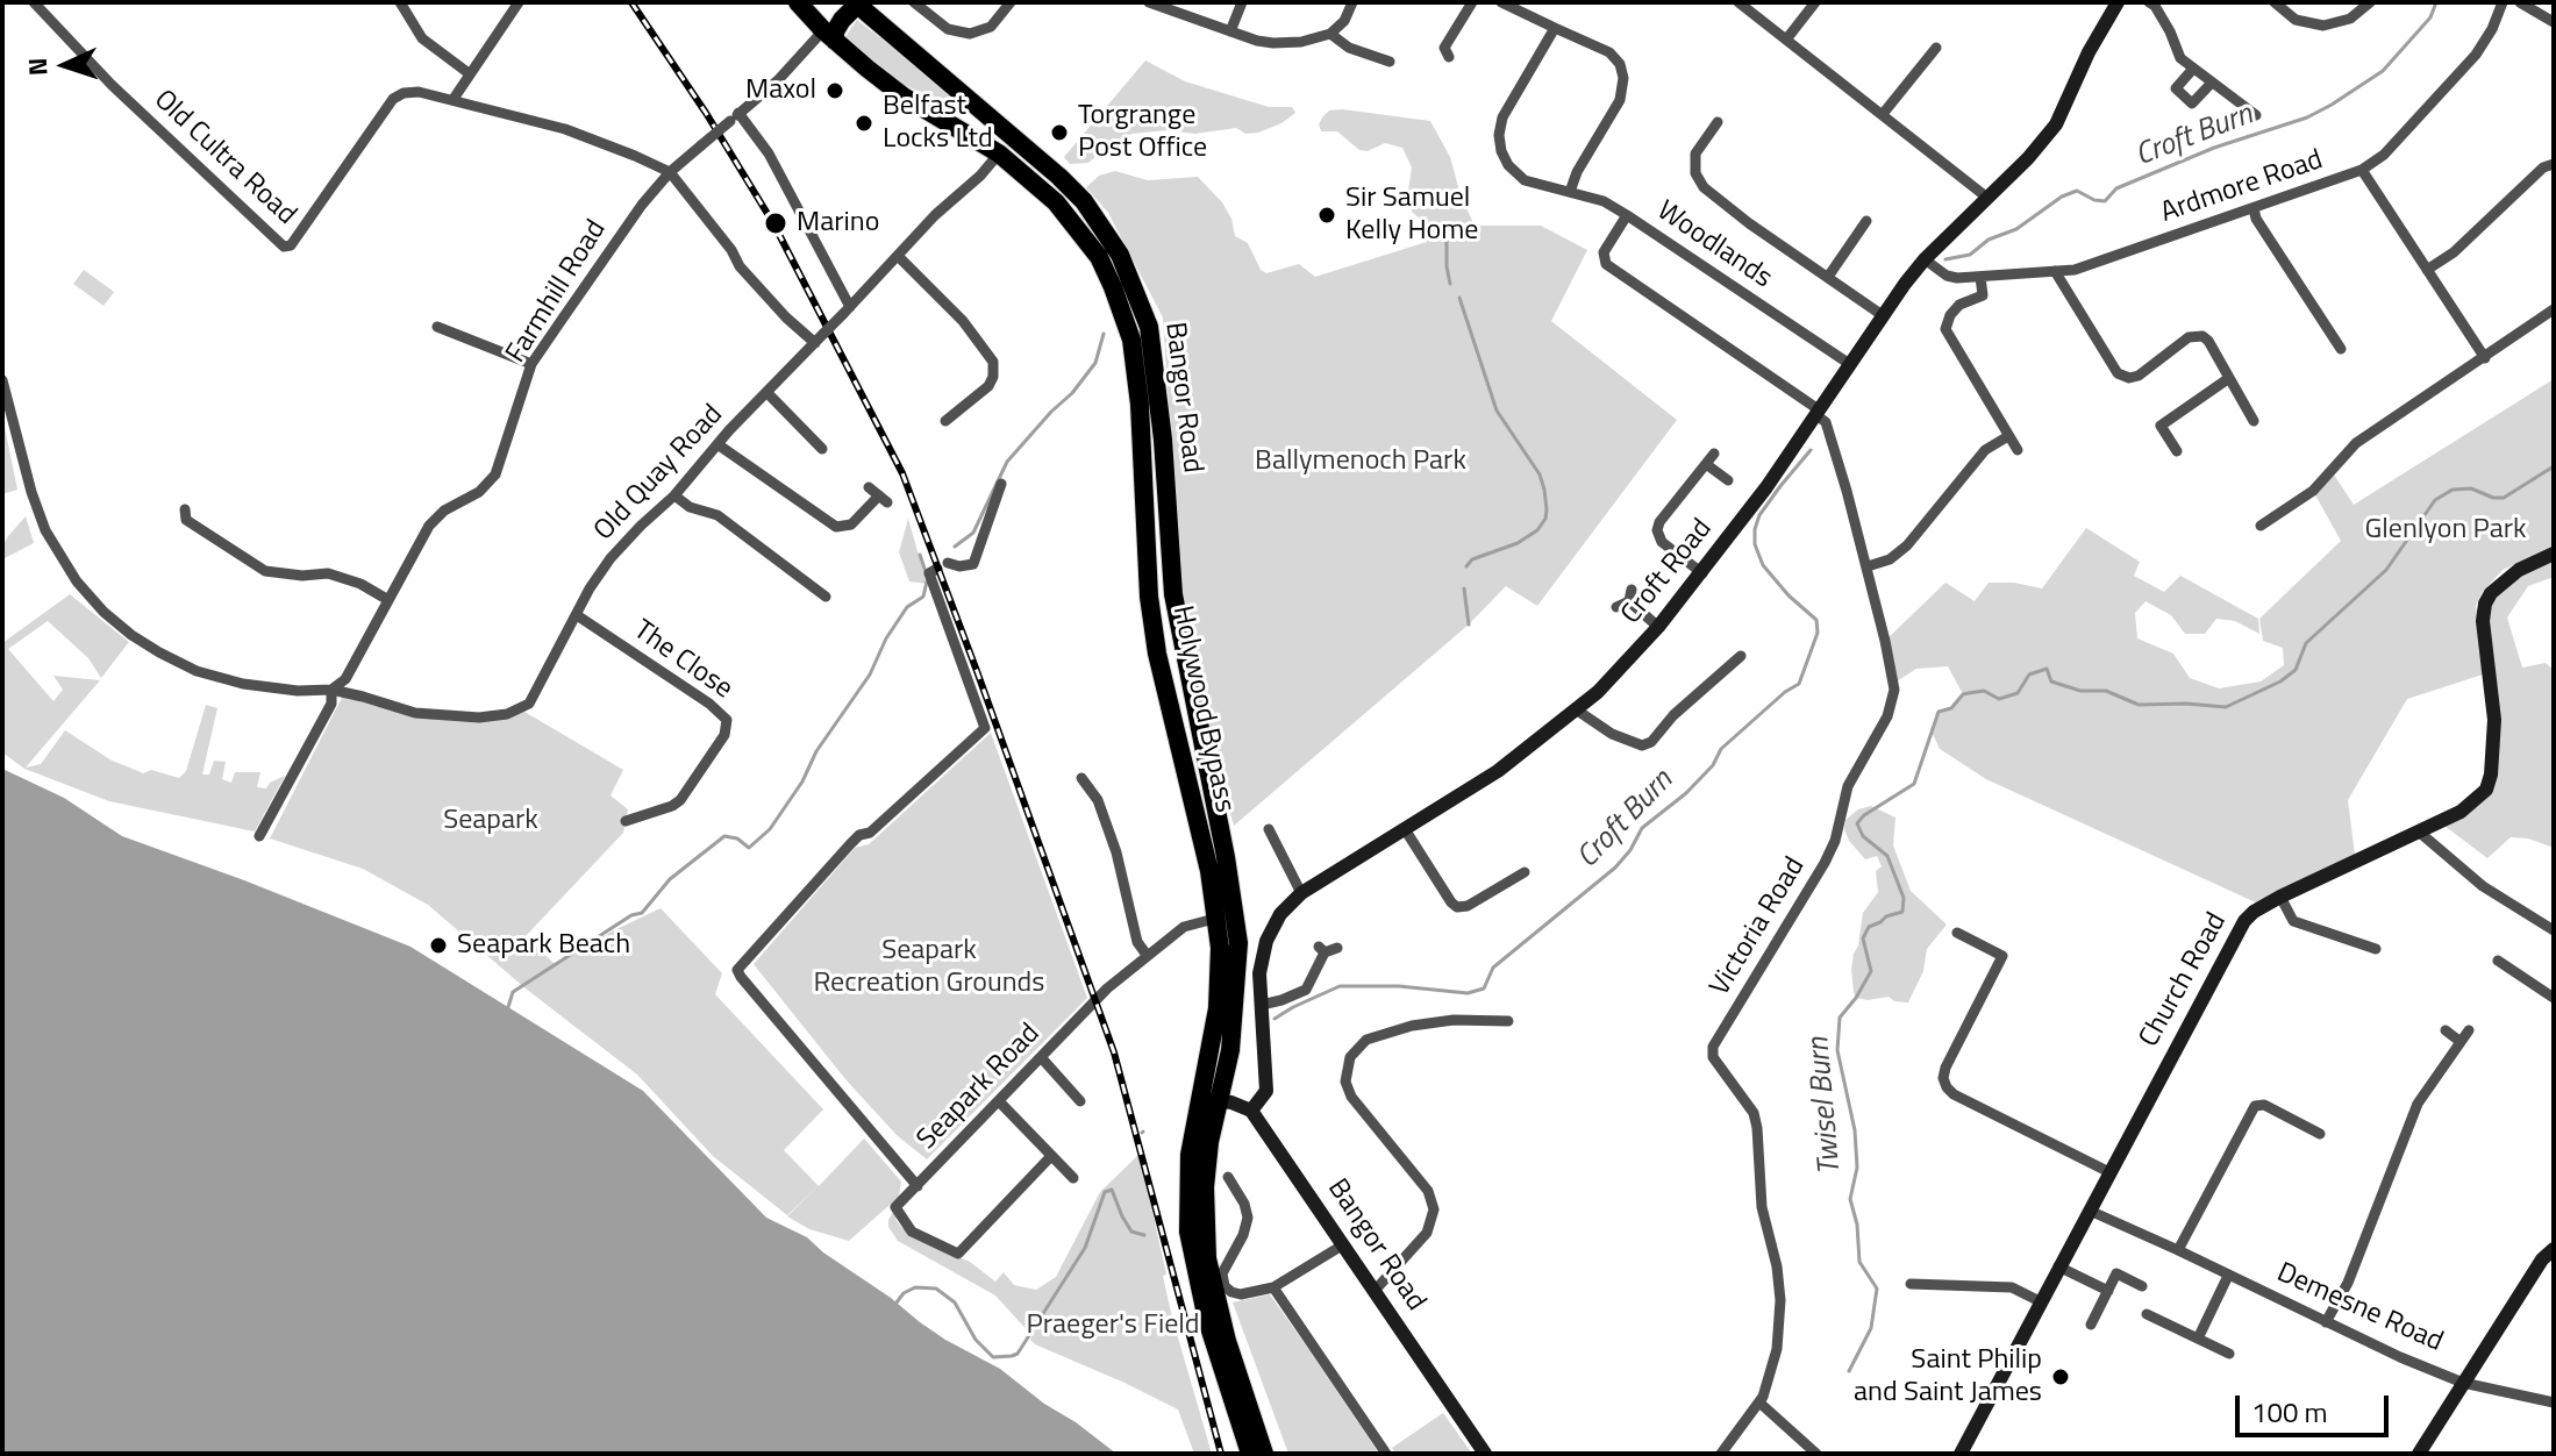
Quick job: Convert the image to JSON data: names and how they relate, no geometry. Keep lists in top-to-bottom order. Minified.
{"streets":{"highway":["Bangor Road"],"street":["Old Cultra Road","Ardmore Road","Woodlands","Farmhill Road","Old Quay Road","Croft Road","The Close","Victoria Road","Church Road","Seapark Road","Demesne Road"]},"crossings":[["Old Cultra Road","Farmhill Road"],["Ardmore Road","Croft Road"],["Woodlands","Croft Road"],["Woodlands","Victoria Road"],["Farmhill Road","Old Quay Road"],["Bangor Road","Croft Road"],["Bangor Road","Seapark Road"],["Old Quay Road","The Close"],["Croft Road","Victoria Road"],["Church Road","Demesne Road"]],"water":["Croft Burn","Twisel Burn"],"parks":["Ballymenoch Park","Glenlyon Park","Seapark","Seapark Recreation Grounds","Praeger's Field"],"places":["Maxol","Belfast Locks Ltd","Torgrange Post Office","Sir Samuel Kelly Home","Marino","Seapark Beach","Saint Philip and Saint James"],"scale_bar":"100 m","north":"left"}
